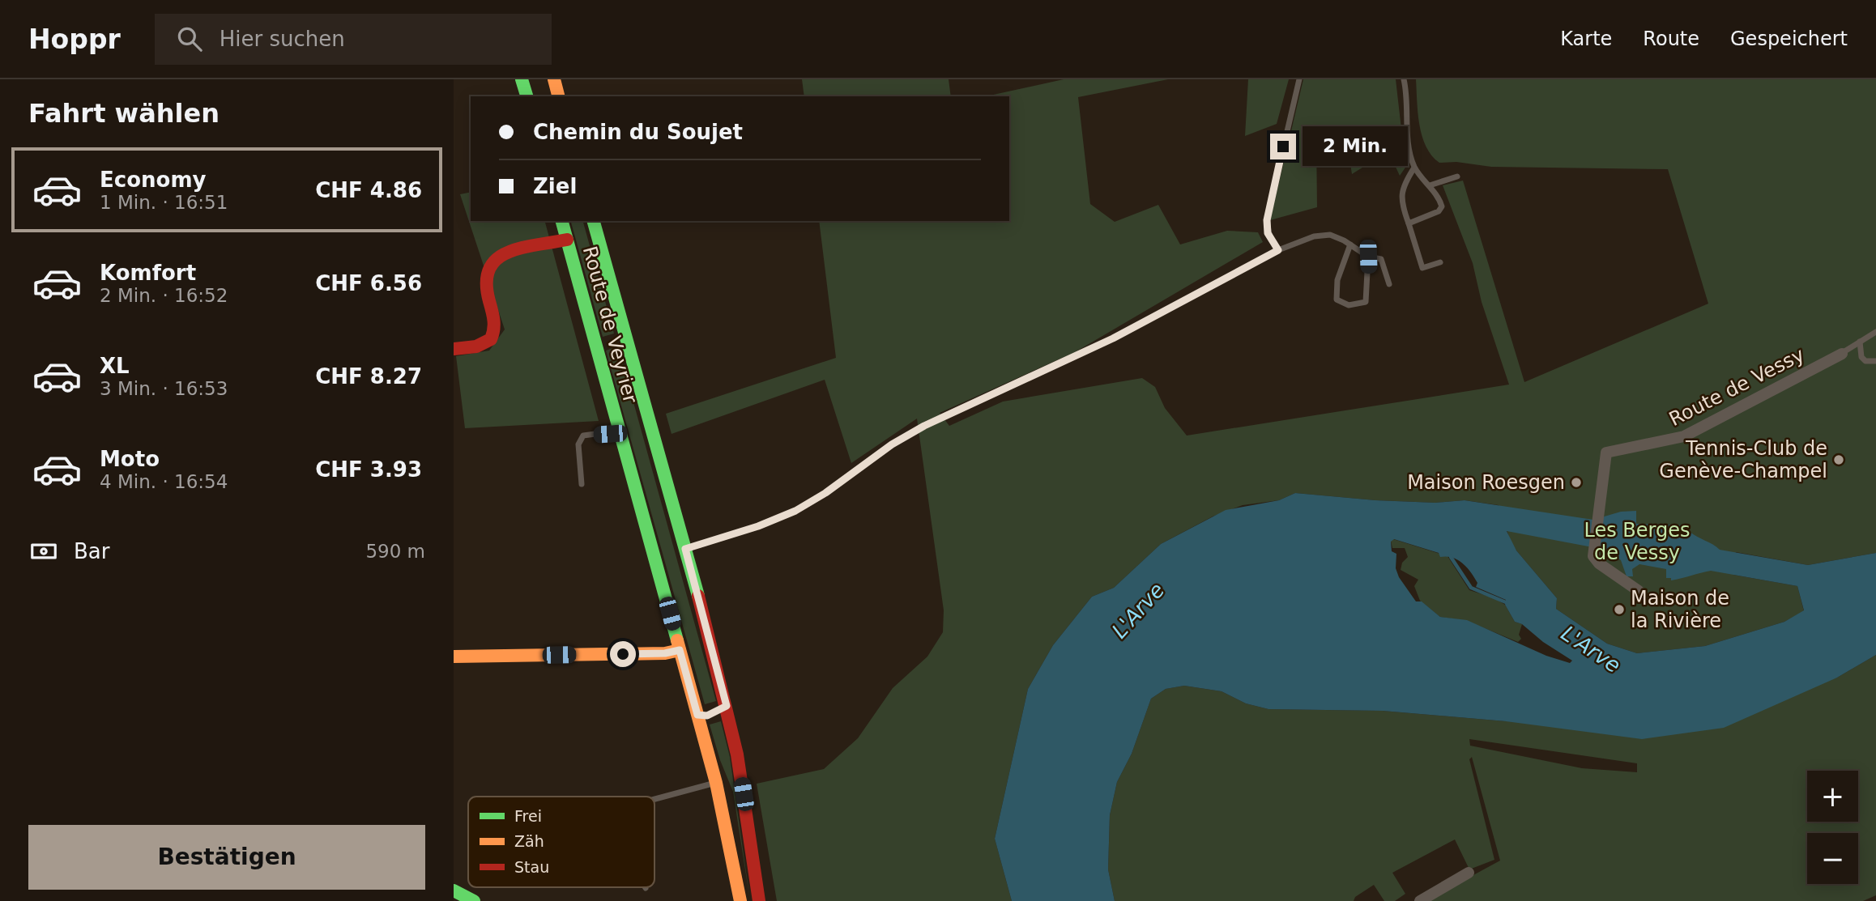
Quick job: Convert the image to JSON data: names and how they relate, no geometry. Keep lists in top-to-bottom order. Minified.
{"streets":{"main road":["Route de Veyrier"],"street":["Route de Vessy"]},"water":["L'Arve"],"parks":["Les Berges de Vessy"],"places":["Tennis-Club de Genève-Champel","Maison Roesgen","Maison de la Rivière"],"legend":["Frei","Zäh","Stau"],"page":{"header":"Hoppr","search":"Hier suchen","nav":["Karte","Route","Gespeichert"],"heading":"Fahrt wählen","banner":["Chemin du Soujet","Ziel"],"bubble":"2 Min.","list":[{"name":"Economy","note":"1 Min. · 16:51","value":"CHF 4.86"},{"name":"Komfort","note":"2 Min. · 16:52","value":"CHF 6.56"},{"name":"XL","note":"3 Min. · 16:53","value":"CHF 8.27"},{"name":"Moto","note":"4 Min. · 16:54","value":"CHF 3.93"}],"pay":["Bar","590 m"],"map_buttons":["+","−"],"buttons":"Bestätigen"}}
